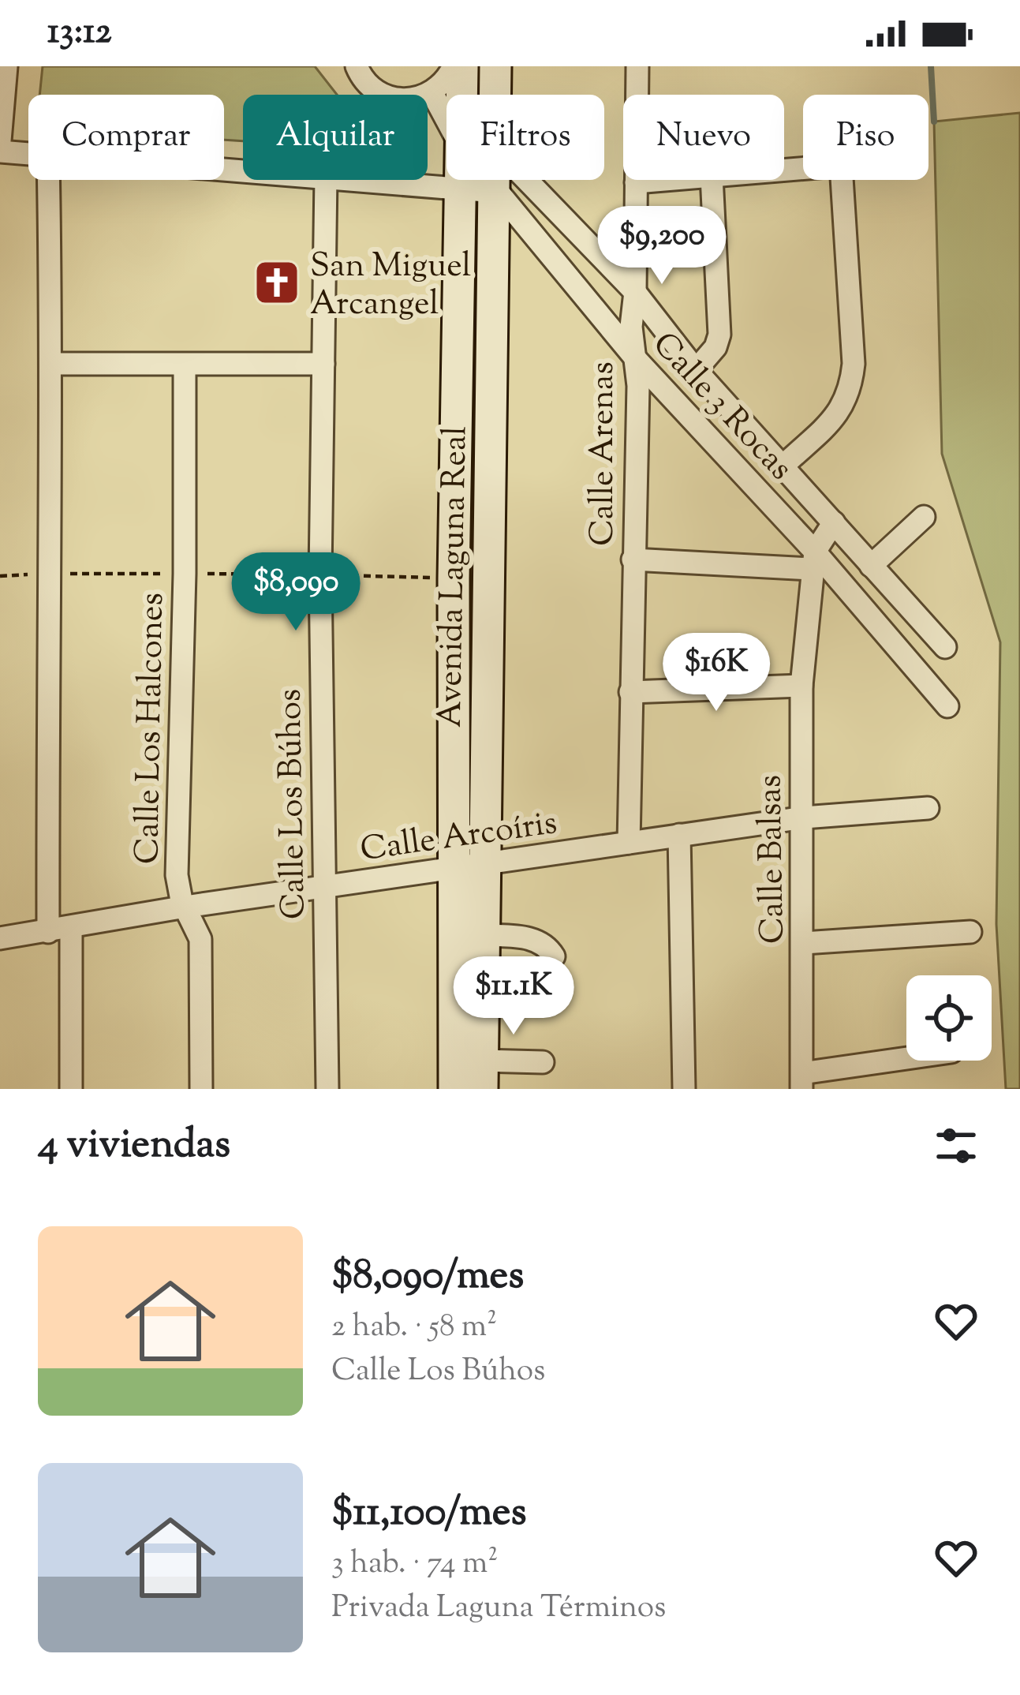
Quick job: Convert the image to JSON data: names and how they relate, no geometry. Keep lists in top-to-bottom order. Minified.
{"streets":{"street":["Calle 3 Rocas","Calle Arenas","Avenida Laguna Real","Calle Los Halcones","Calle Los Búhos","Calle Arcoíris","Calle Balsas"]},"crossings":[["Calle 3 Rocas","Calle Arenas"],["Calle 3 Rocas","Avenida Laguna Real"],["Calle 3 Rocas","Calle Balsas"],["Calle Arenas","Calle Arcoíris"],["Avenida Laguna Real","Calle Arcoíris"],["Calle Los Halcones","Calle Arcoíris"],["Calle Los Búhos","Calle Arcoíris"],["Calle Arcoíris","Calle Balsas"]],"places":{"church":["San Miguel Arcangel"]},"page":{"status":"13:12","chip":["Comprar","Alquilar","Filtros","Nuevo","Piso"],"price":["$9,200","$8,090","$16K","$11.1K"],"heading":"4 viviendas","list":[{"name":"$8,090/mes","note":"2 hab. · 58 m² · Calle Los Búhos"},{"name":"$11,100/mes","note":"3 hab. · 74 m² · Privada Laguna Términos"}]}}
